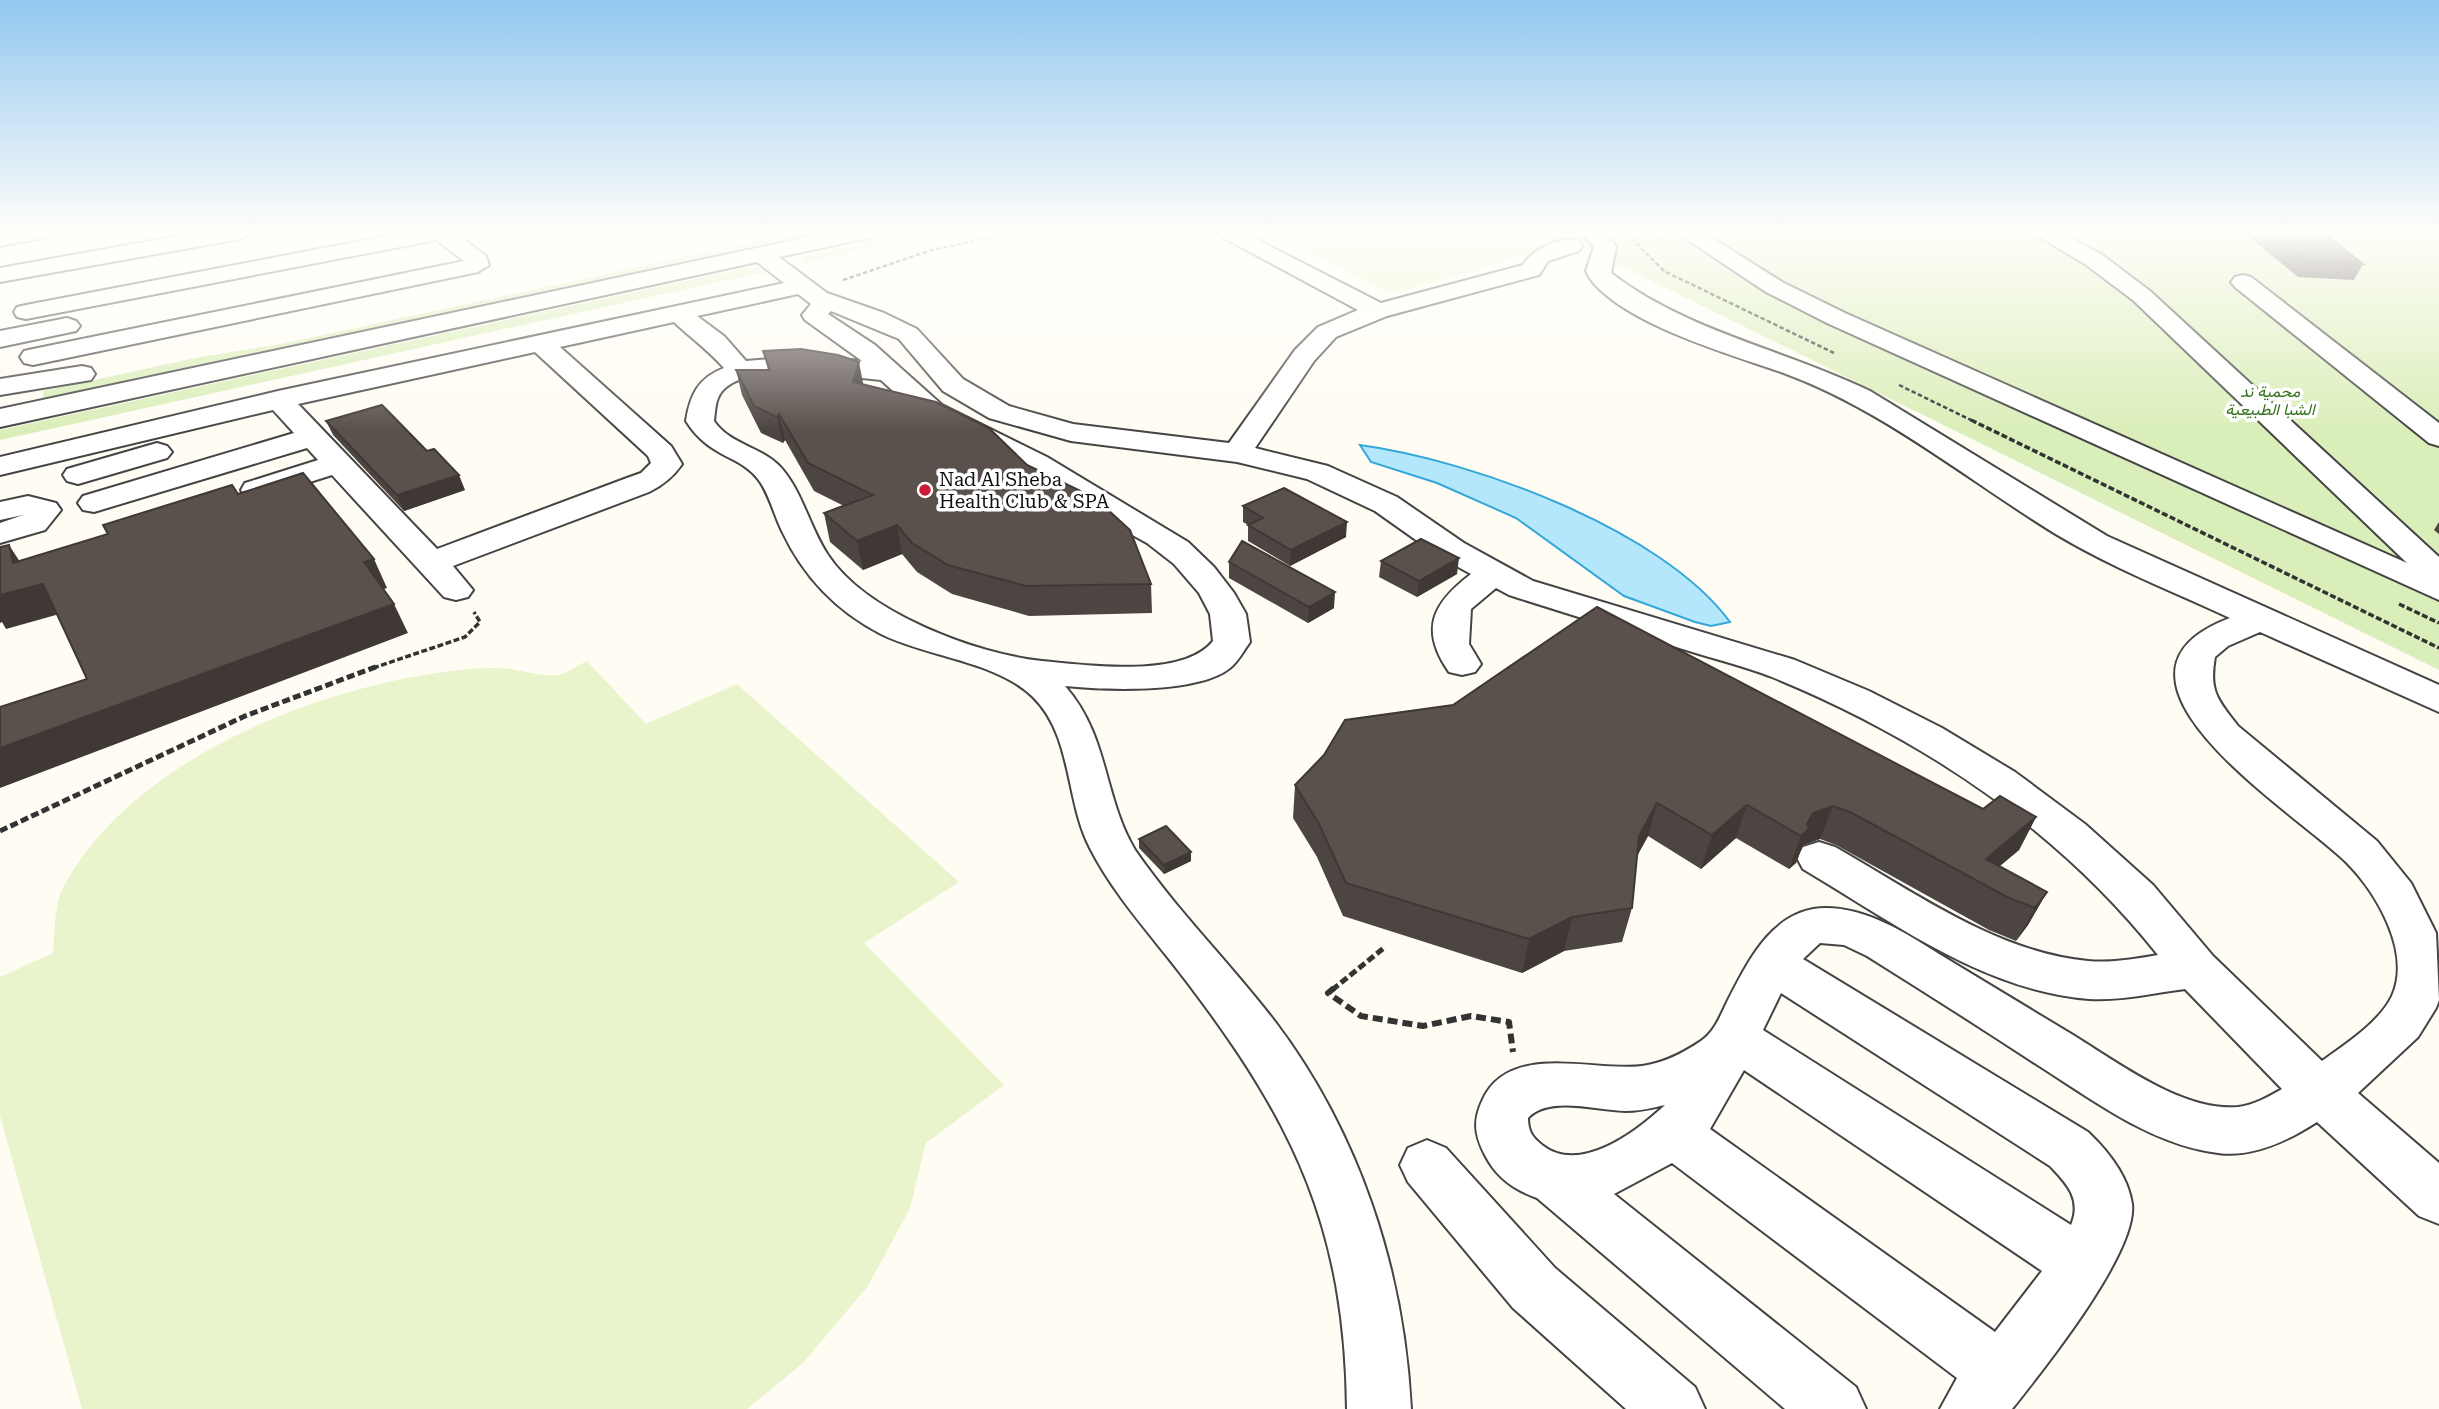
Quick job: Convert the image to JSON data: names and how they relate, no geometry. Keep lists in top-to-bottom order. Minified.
{"parks":["محمية ند الشبا الطبيعية"],"places":["Nad Al Sheba Health Club & SPA"]}
